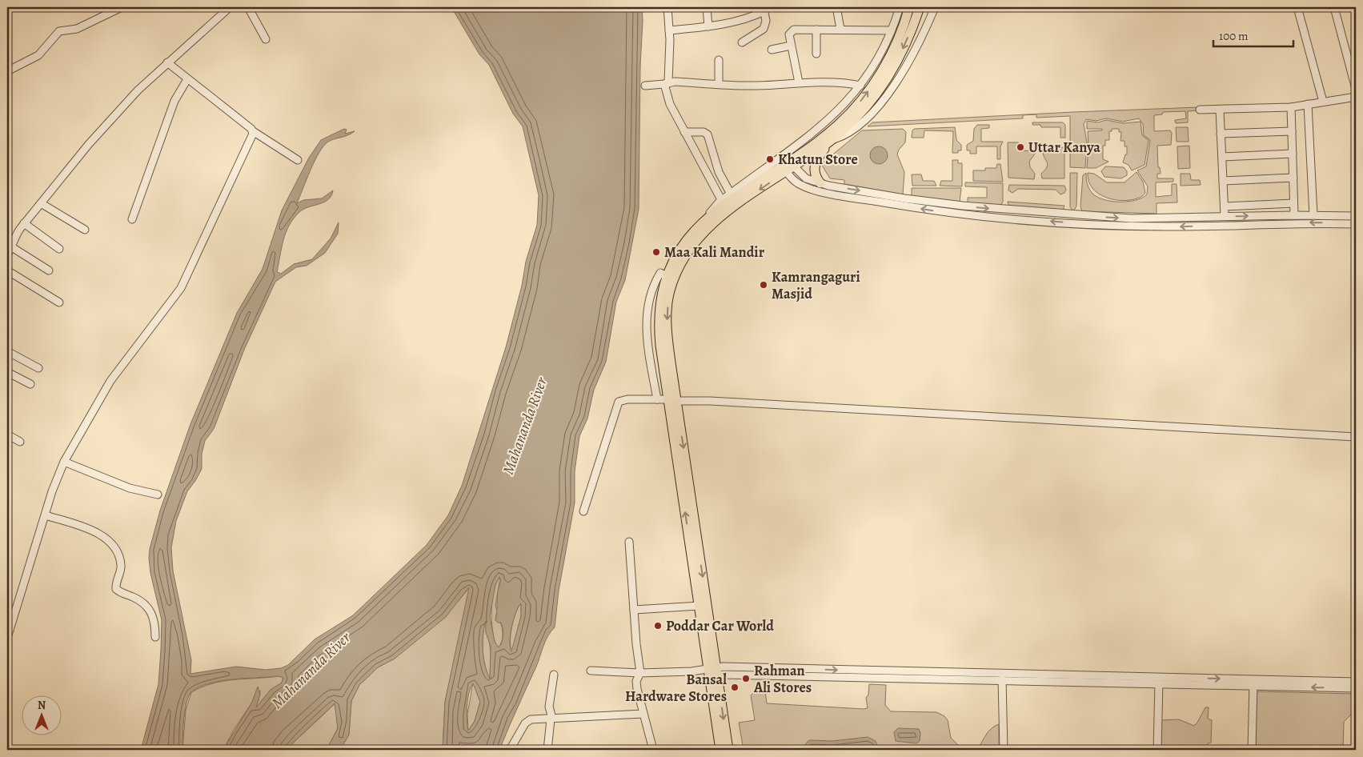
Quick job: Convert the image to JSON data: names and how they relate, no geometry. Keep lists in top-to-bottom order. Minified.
{"water":["Mahananda River"],"places":["Uttar Kanya","Khatun Store","Maa Kali Mandir","Kamrangaguri Masjid","Poddar Car World","Rahman Ali Stores","Bansal Hardware Stores"],"scale_bar":"100 m","north":"top"}
